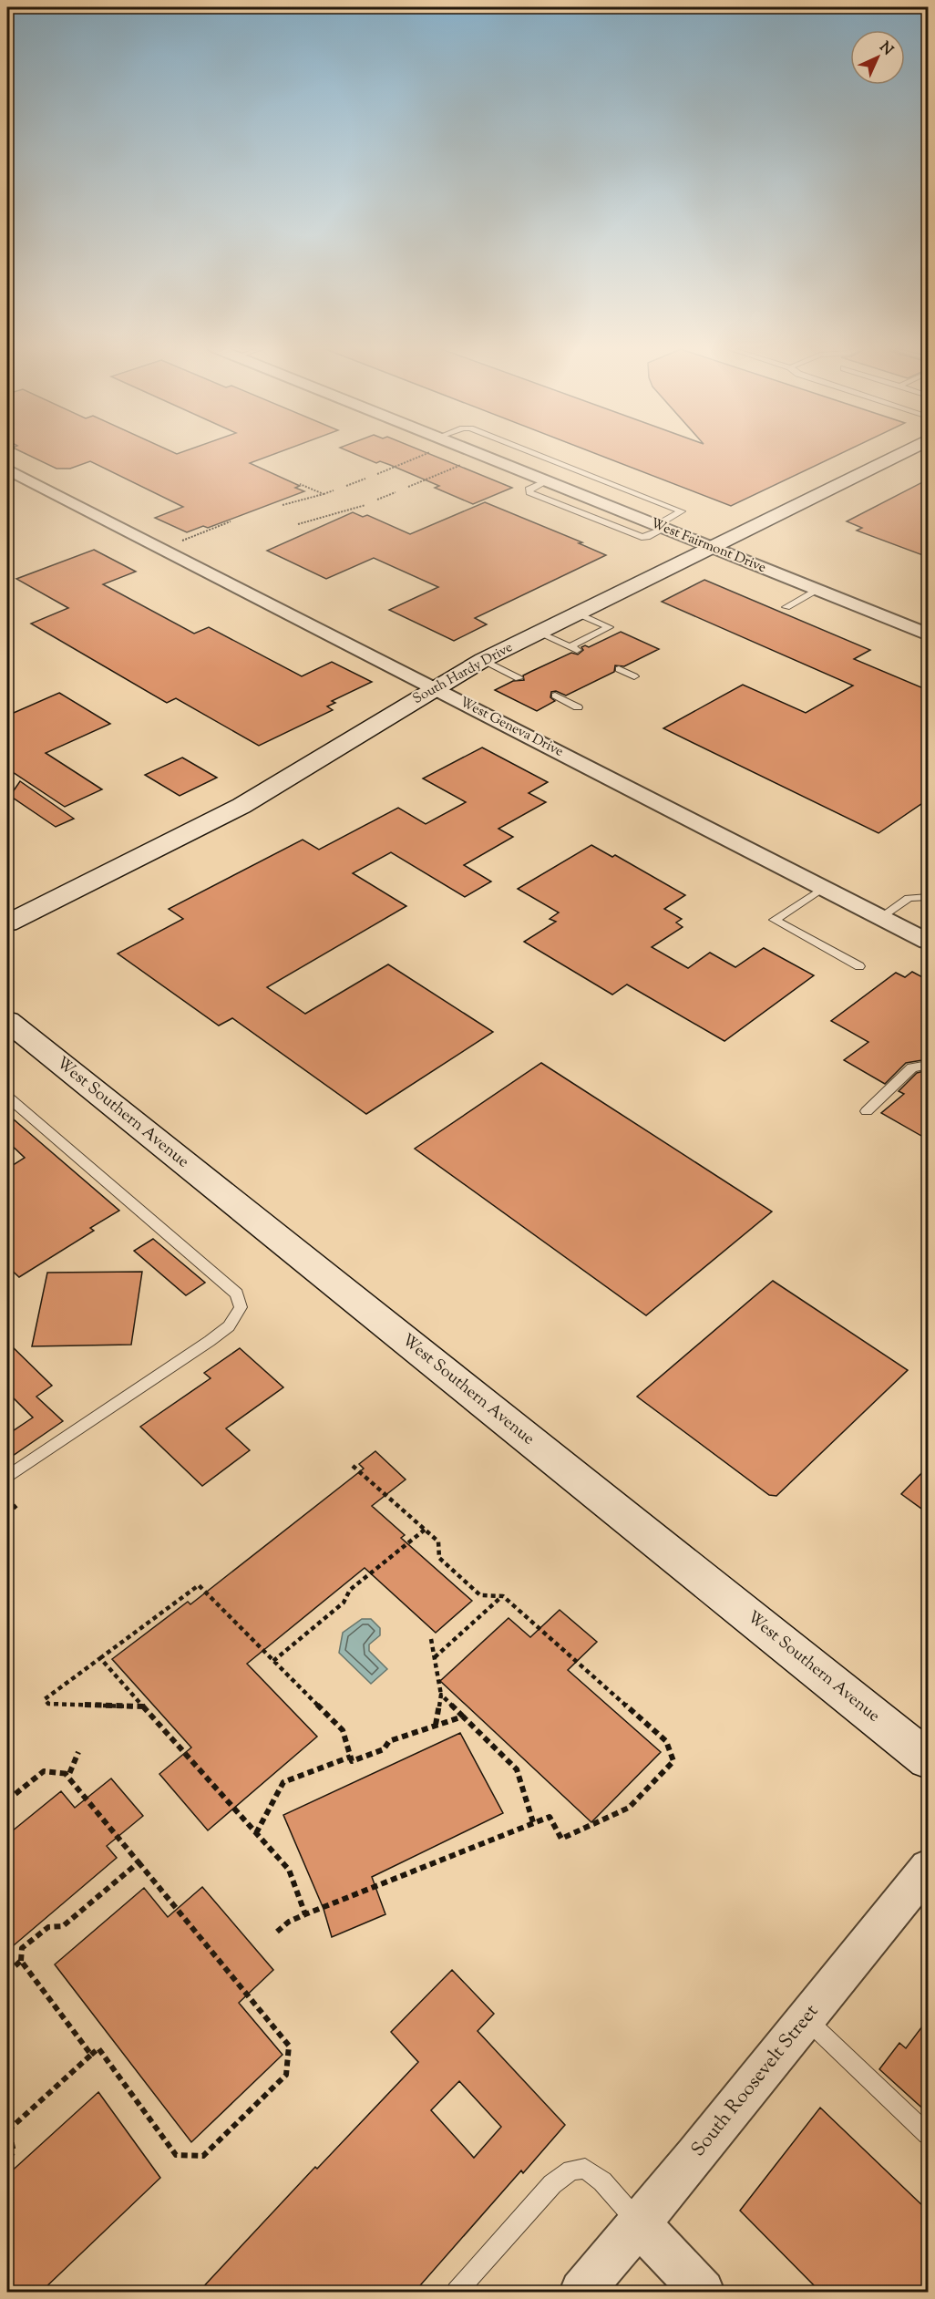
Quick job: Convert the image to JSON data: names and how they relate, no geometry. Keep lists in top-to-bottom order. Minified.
{"streets":{"street":["West Fairmont Drive","South Hardy Drive","West Geneva Drive","West Southern Avenue","South Roosevelt Street"]},"crossings":[["West Fairmont Drive","South Hardy Drive"],["South Hardy Drive","West Geneva Drive"]],"north":"top right"}
